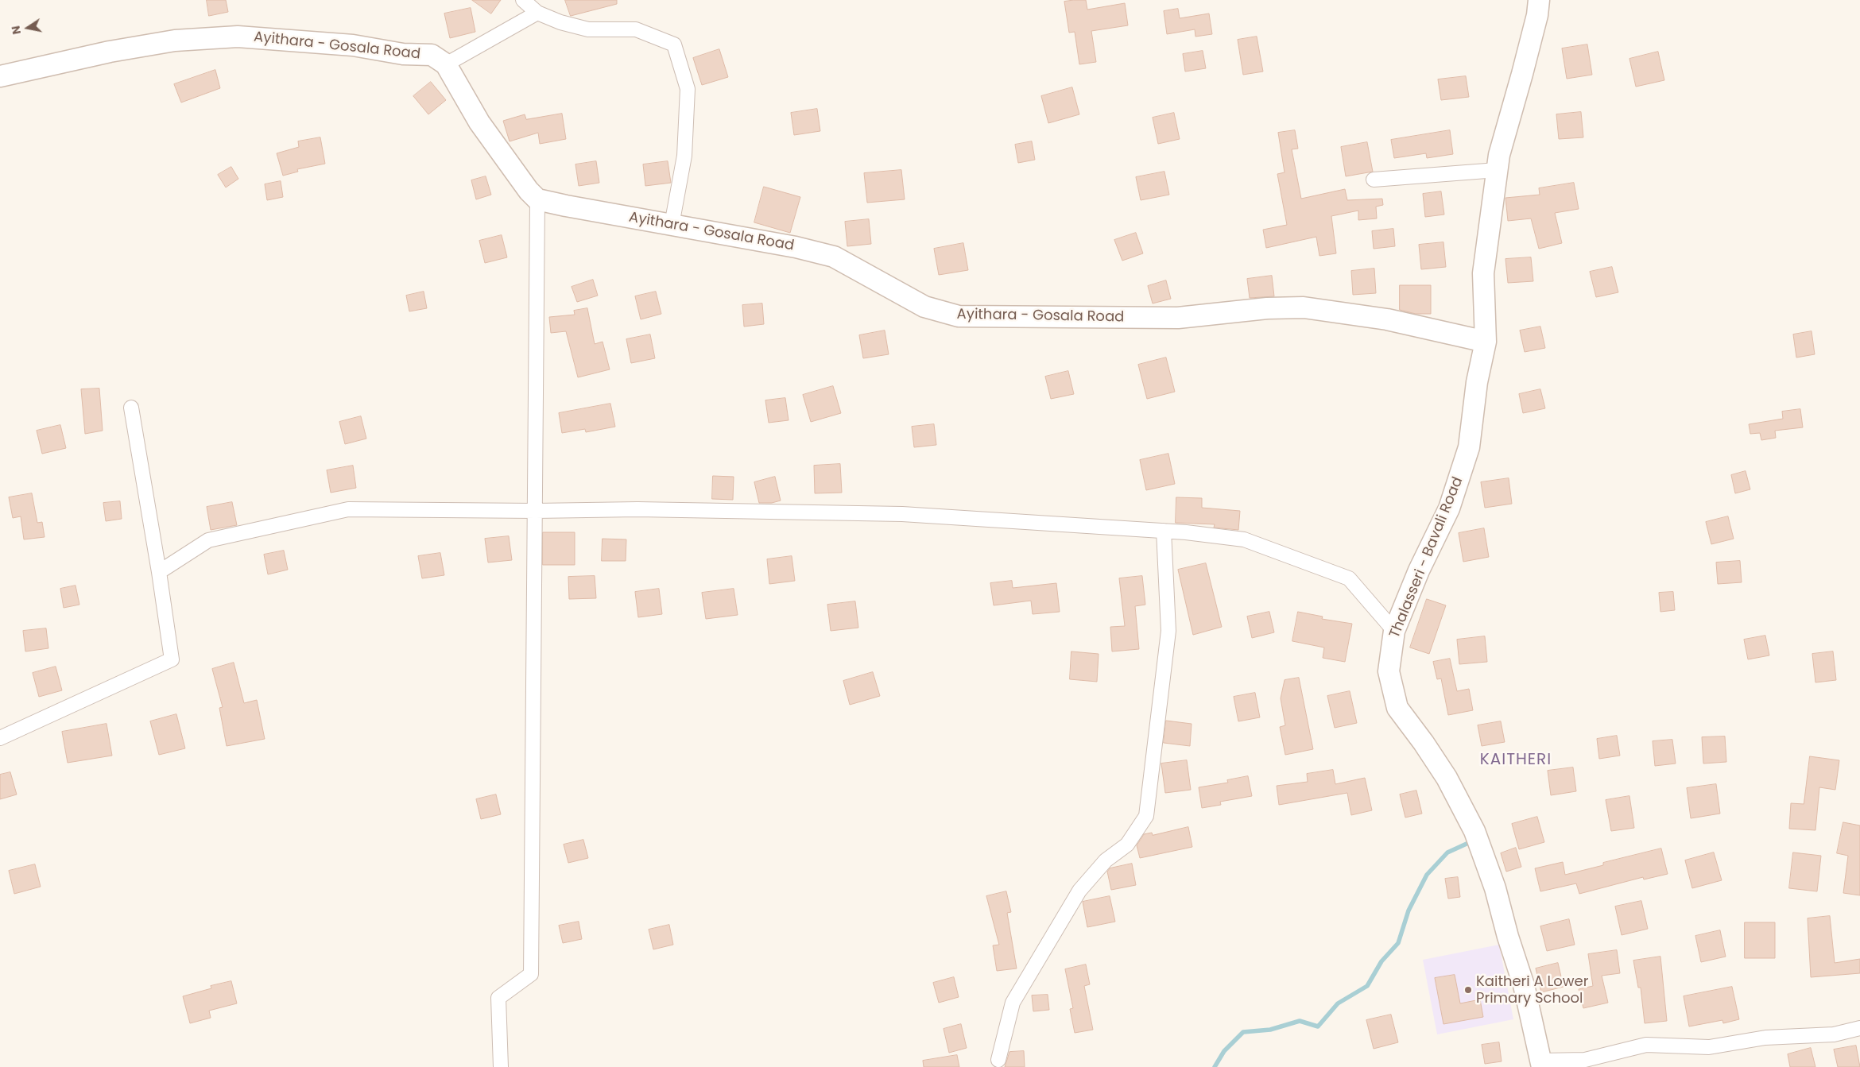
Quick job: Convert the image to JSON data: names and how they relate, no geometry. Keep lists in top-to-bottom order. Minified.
{"streets":{"main road":["Ayithara - Gosala Road","Thalasseri - Bavali Road"]},"crossings":[["Ayithara - Gosala Road","Thalasseri - Bavali Road"]],"districts":["KAITHERI"],"places":["Kaitheri A Lower Primary School"],"north":"left"}
